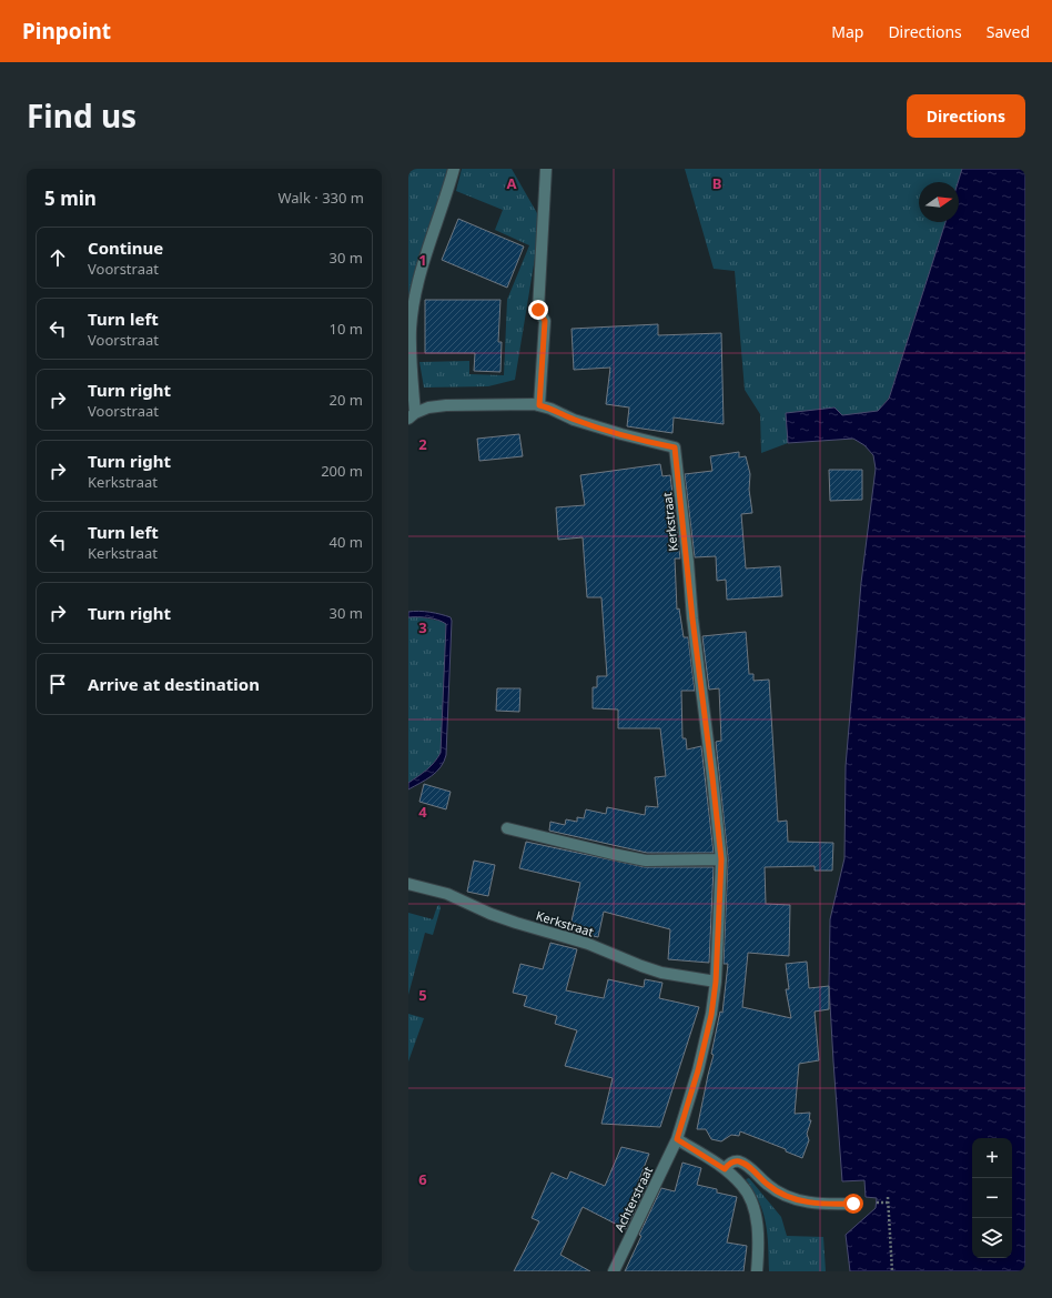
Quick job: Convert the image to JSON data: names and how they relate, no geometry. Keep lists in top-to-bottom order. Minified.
{"streets":{"street":["Kerkstraat","Achterstraat"]},"crossings":[["Kerkstraat","Achterstraat"]],"north":"right","page":{"header":"Pinpoint","nav":["Map","Directions","Saved"],"title":"Find us","buttons":"Directions","heading":["5 min","Walk · 330 m"],"list":[["Continue","Voorstraat","30 m"],["Turn left","Voorstraat","10 m"],["Turn right","Voorstraat","20 m"],["Turn right","Kerkstraat","200 m"],["Turn left","Kerkstraat","40 m"],["Turn right","30 m"],"Arrive at destination"],"map_buttons":["+","−"]},"grid":{"columns":["A","B"],"rows":["1","2","3","4","5","6"]}}
